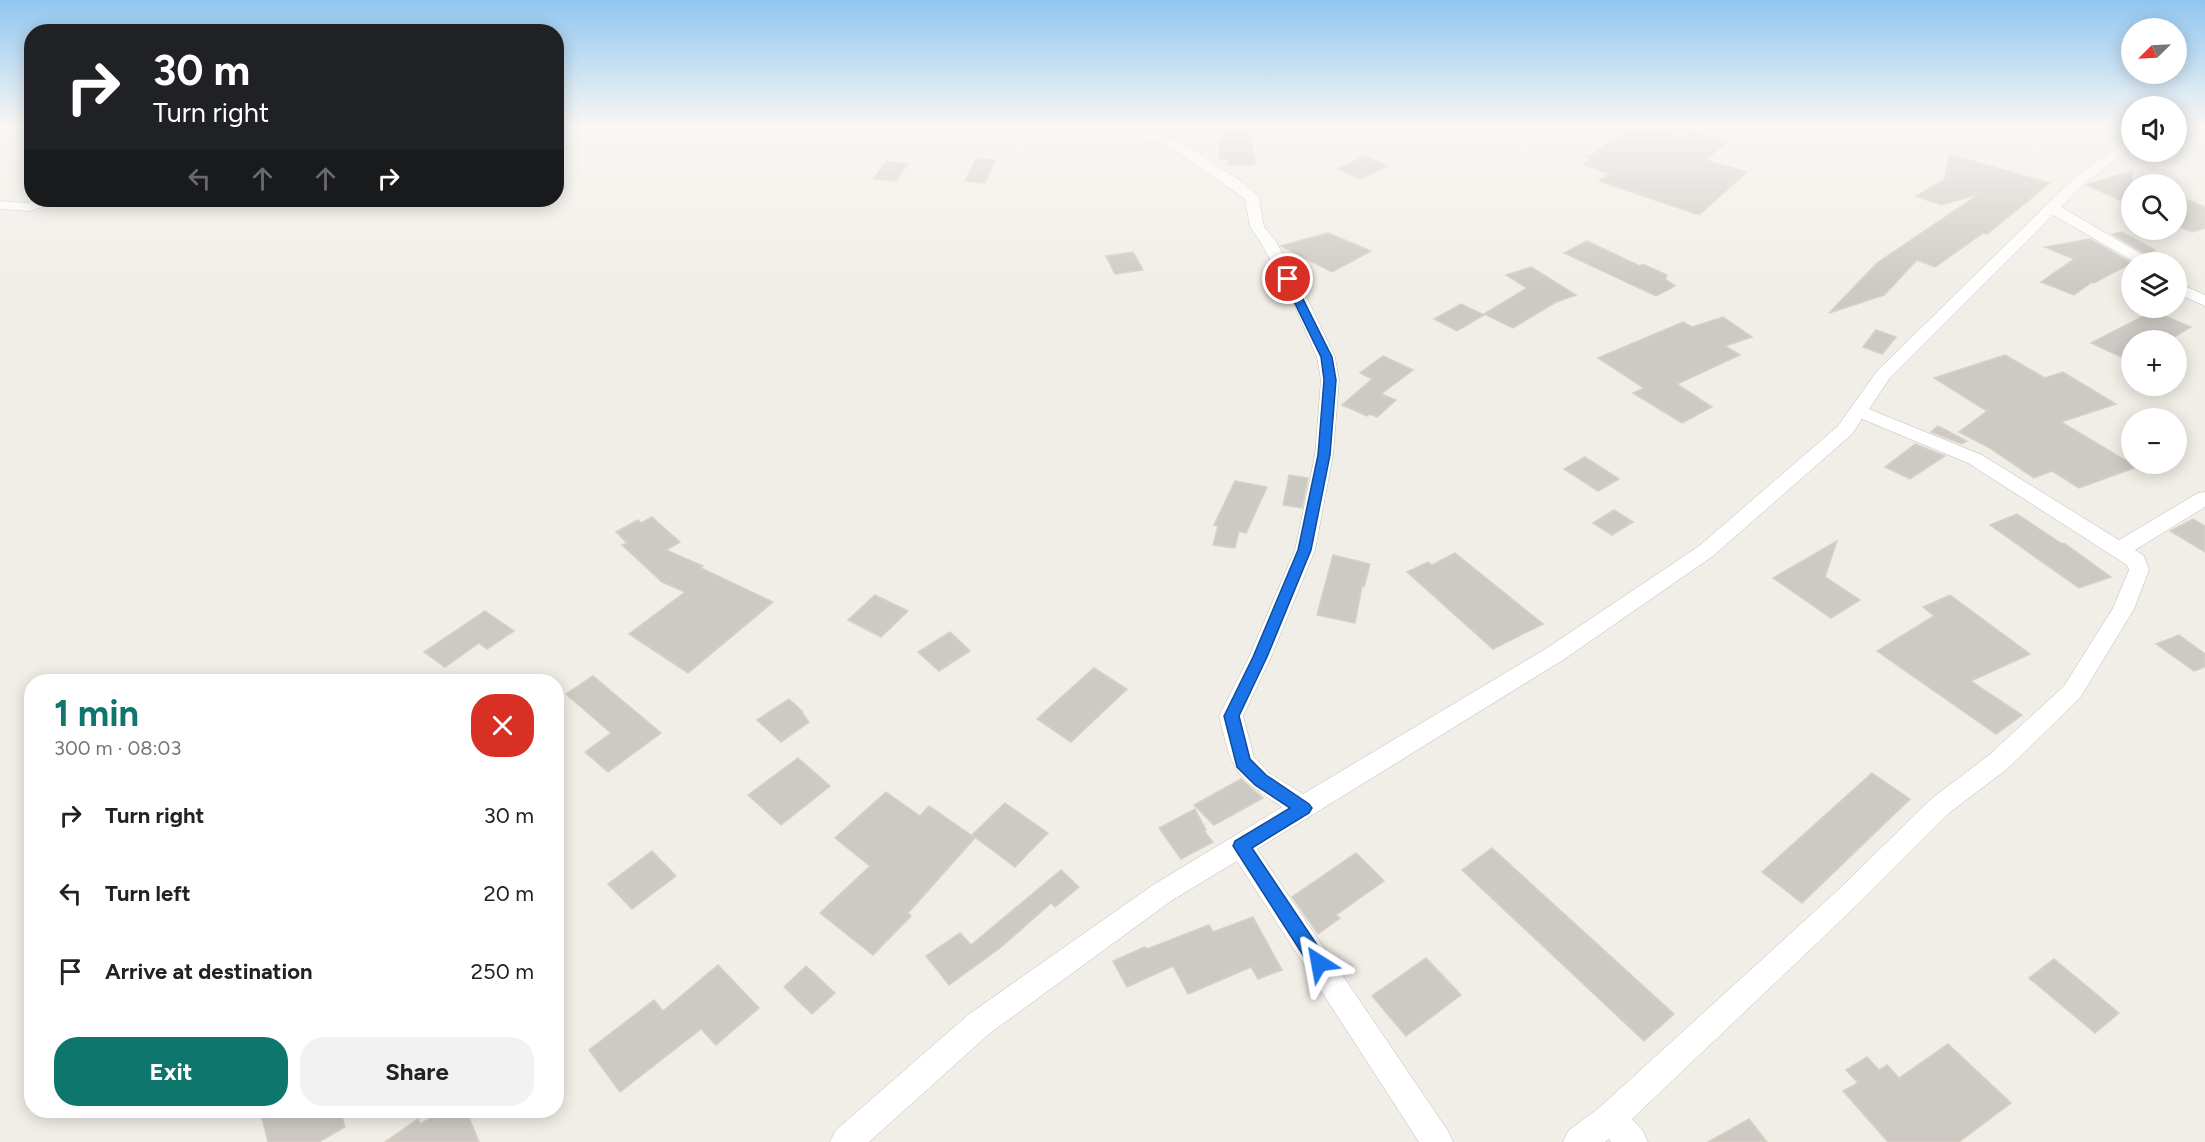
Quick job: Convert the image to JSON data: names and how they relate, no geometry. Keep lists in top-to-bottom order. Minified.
{"north":"bottom left","page":{"map_buttons":["+","−"],"turn":["30 m","Turn right"],"heading":["1 min","300 m · 08:03"],"list":[{"name":"Turn right","value":"30 m"},{"name":"Turn left","value":"20 m"},{"name":"Arrive at destination","value":"250 m"}],"buttons":["Exit","Share"]}}
